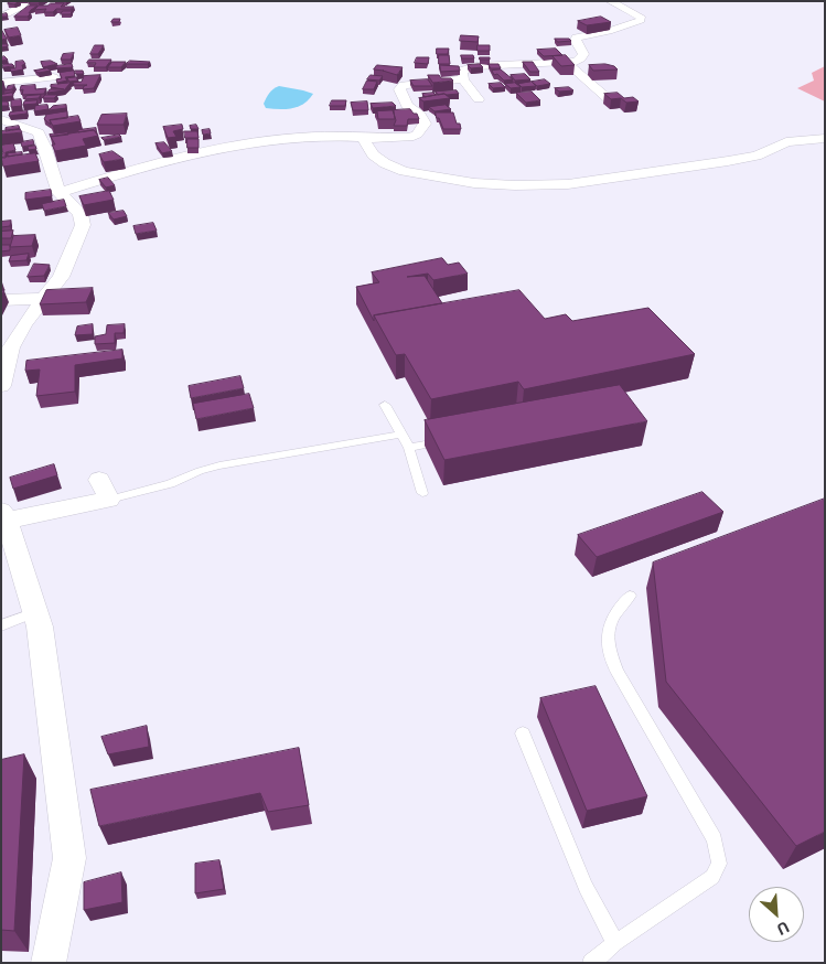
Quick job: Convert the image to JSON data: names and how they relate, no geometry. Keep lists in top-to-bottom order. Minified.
{"north":"bottom right"}
